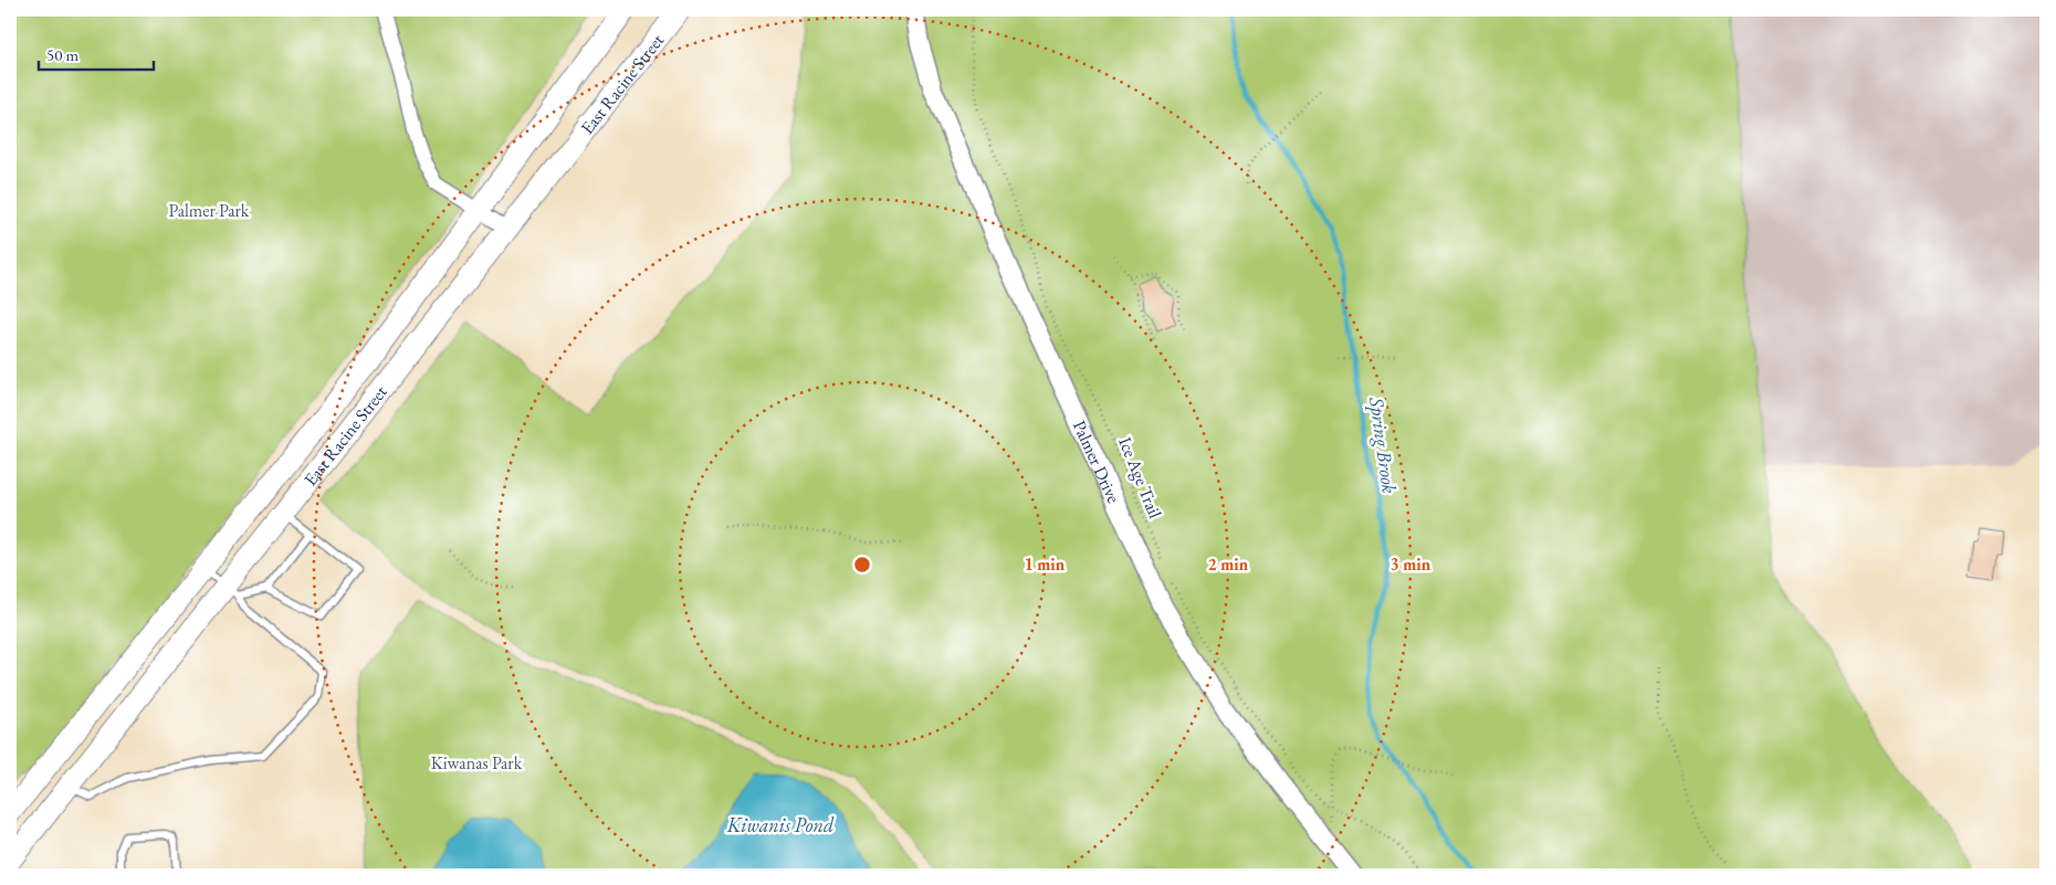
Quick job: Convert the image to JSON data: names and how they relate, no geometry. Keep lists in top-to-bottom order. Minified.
{"streets":{"main road":["East Racine Street"],"street":["Palmer Drive"],"path":["Ice Age Trail"]},"water":["Spring Brook","Kiwanis Pond"],"parks":["Palmer Park","Kiwanas Park"],"scale_bar":"50 m","rings":["1 min","2 min","3 min"]}
